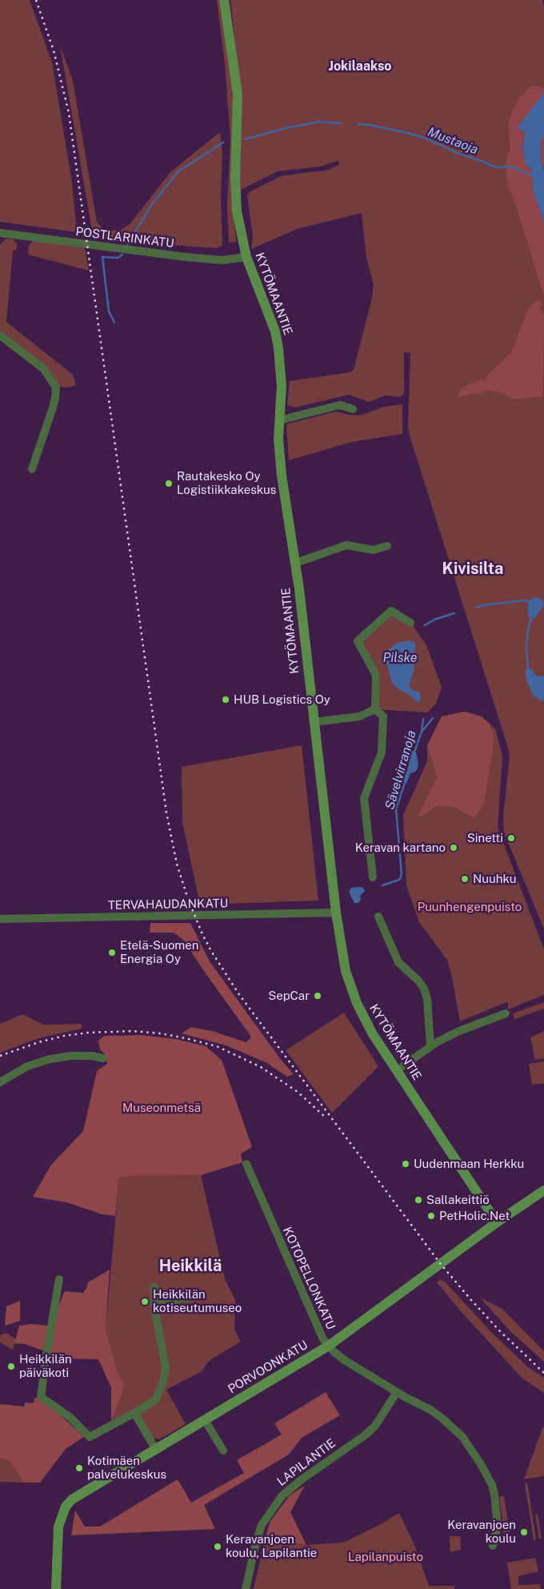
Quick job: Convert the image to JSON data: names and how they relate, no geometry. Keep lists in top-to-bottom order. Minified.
{"streets":{"street":["POSTLARINKATU","KYTÖMAANTIE","TERVAHAUDANKATU","KOTOPELLONKATU","PORVOONKATU","LAPILANTIE"]},"crossings":[["POSTLARINKATU","KYTÖMAANTIE"],["KYTÖMAANTIE","TERVAHAUDANKATU"],["KYTÖMAANTIE","PORVOONKATU"],["KOTOPELLONKATU","PORVOONKATU"],["KOTOPELLONKATU","LAPILANTIE"]],"districts":["Jokilaakso","Kivisilta","Heikkilä"],"water":["Mustaoja","Pilske","Sävelvirranoja"],"parks":["Puunhengenpuisto","Museonmetsä","Lapilanpuisto"],"places":["Rautakesko Oy Logistiikkakeskus","HUB Logistics Oy","Sinetti","Keravan kartano","Nuuhku","Etelä-Suomen Energia Oy","SepCar","Uudenmaan Herkku","Sallakeittiö","PetHolic.Net","Heikkilän kotiseutumuseo","Heikkilän päiväkoti","Kotimäen palvelukeskus","Keravanjoen koulu","Keravanjoen koulu, Lapilantie"]}
